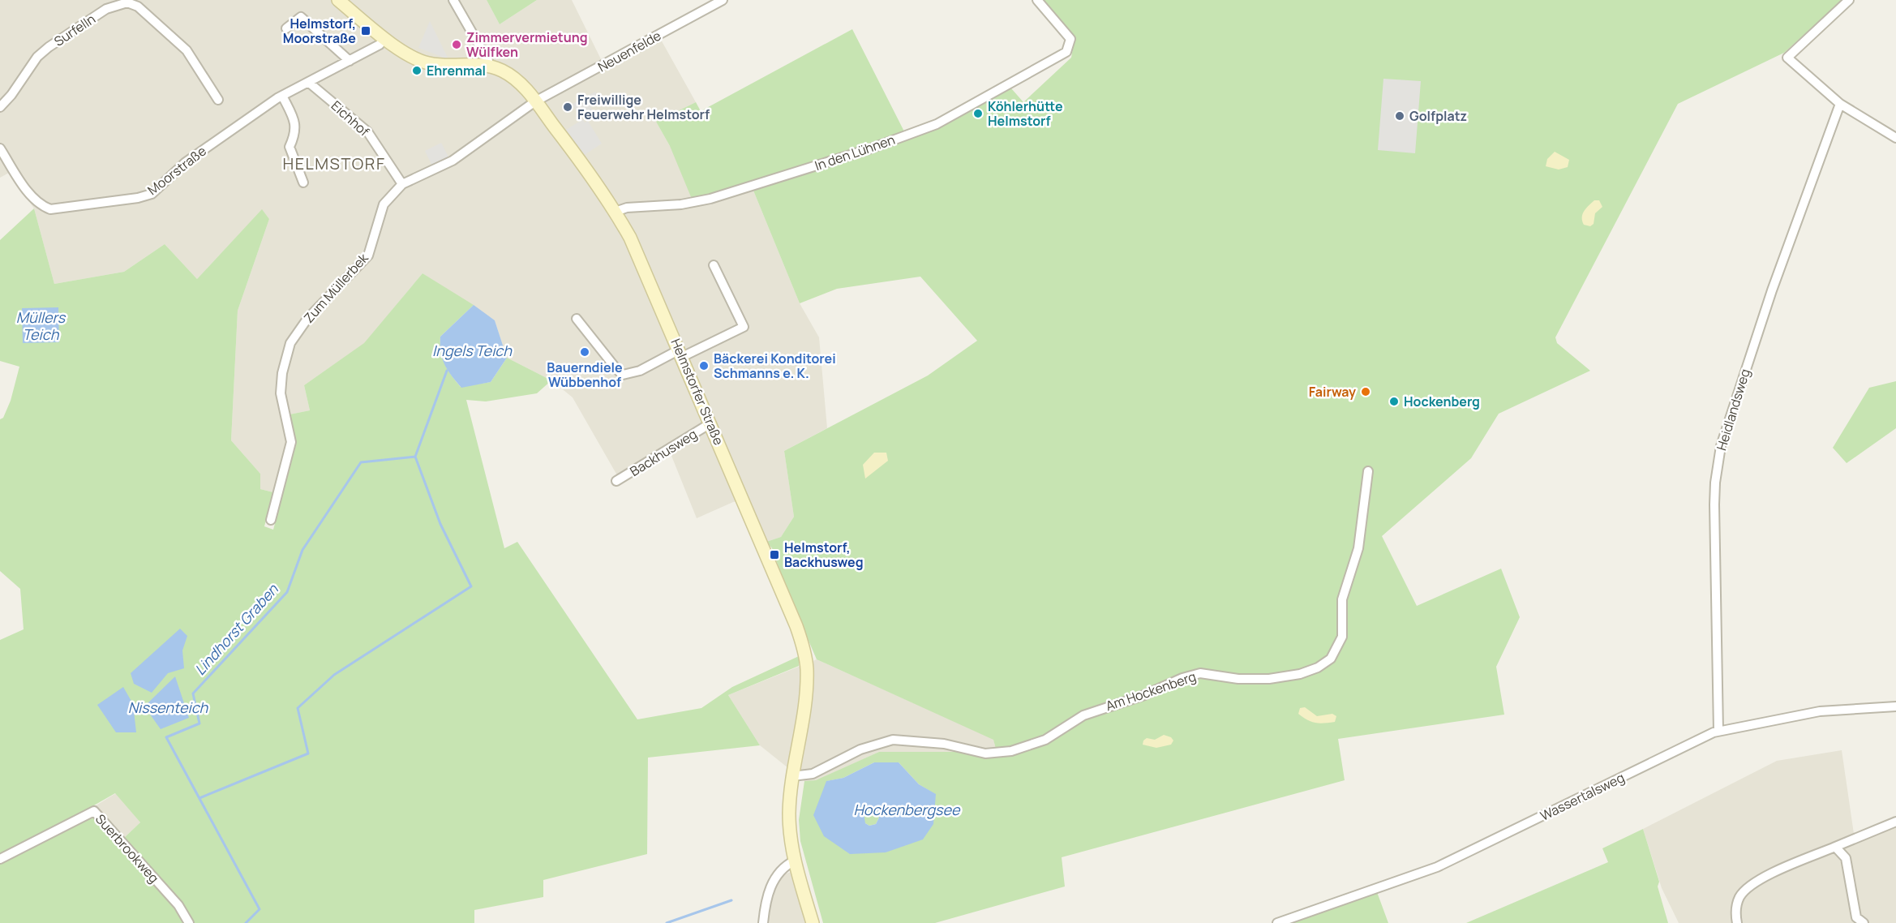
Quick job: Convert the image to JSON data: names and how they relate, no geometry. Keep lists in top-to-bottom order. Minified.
{"streets":{"main road":["Helmstorfer Straße"],"street":["Surfelln","Neuenfelde","Eichhof","In den Lühnen","Moorstraße","Zum Müllerbek","Heidlandsweg","Backhusweg","Am Hockenberg","Wassertalsweg","Suerbrookweg"]},"crossings":[["Neuenfelde","Zum Müllerbek"],["Neuenfelde","Helmstorfer Straße"],["Eichhof","Moorstraße"],["Eichhof","Zum Müllerbek"],["In den Lühnen","Helmstorfer Straße"],["Moorstraße","Helmstorfer Straße"],["Zum Müllerbek","Helmstorfer Straße"],["Helmstorfer Straße","Backhusweg"],["Helmstorfer Straße","Am Hockenberg"],["Heidlandsweg","Wassertalsweg"]],"districts":["HELMSTORF"],"water":["Müllers Teich","Ingels Teich","Lindhorst Graben","Nissenteich","Hockenbergsee"],"places":{"transit":["Helmstorf, Moorstraße","Helmstorf, Backhusweg"],"other":["Zimmervermietung Wülfken","Ehrenmal","Freiwillige Feuerwehr Helmstorf","Köhlerhütte Helmstorf","Golfplatz","Bauerndiele Wübbenhof","Bäckerei Konditorei Schmanns e. K.","Fairway","Hockenberg"]}}
